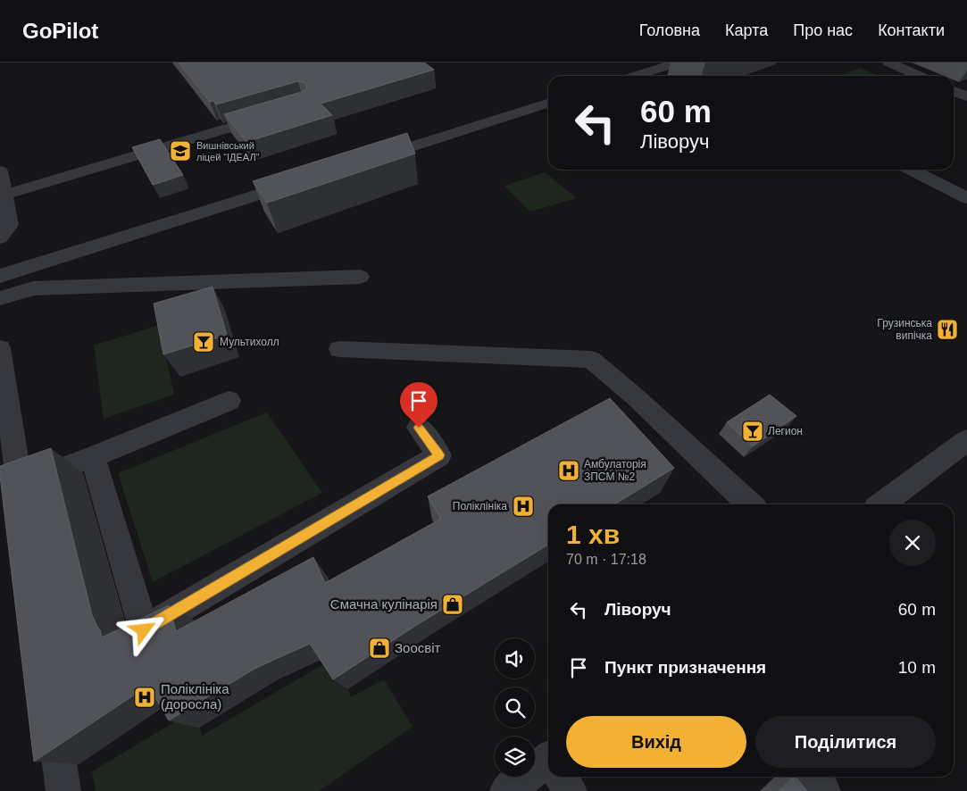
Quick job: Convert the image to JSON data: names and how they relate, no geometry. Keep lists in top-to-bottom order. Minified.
{"places":{"school or university":["Вишнівський ліцей “ІДЕАЛ”"],"restaurant":["Грузинська випічка"],"bar":["Мультихолл","Легион"],"hospital":["Амбулаторія ЗПСМ №2","Поліклініка","Поліклініка (доросла)"],"shop":["Смачна кулінарія","Зоосвіт"]},"page":{"header":"GoPilot","nav":["Головна","Карта","Про нас","Контакти"],"turn":["60 m","Ліворуч"],"heading":["1 хв","70 m · 17:18"],"list":[{"name":"Ліворуч","value":"60 m"},{"name":"Пункт призначення","value":"10 m"}],"buttons":["Вихід","Поділитися"]}}
